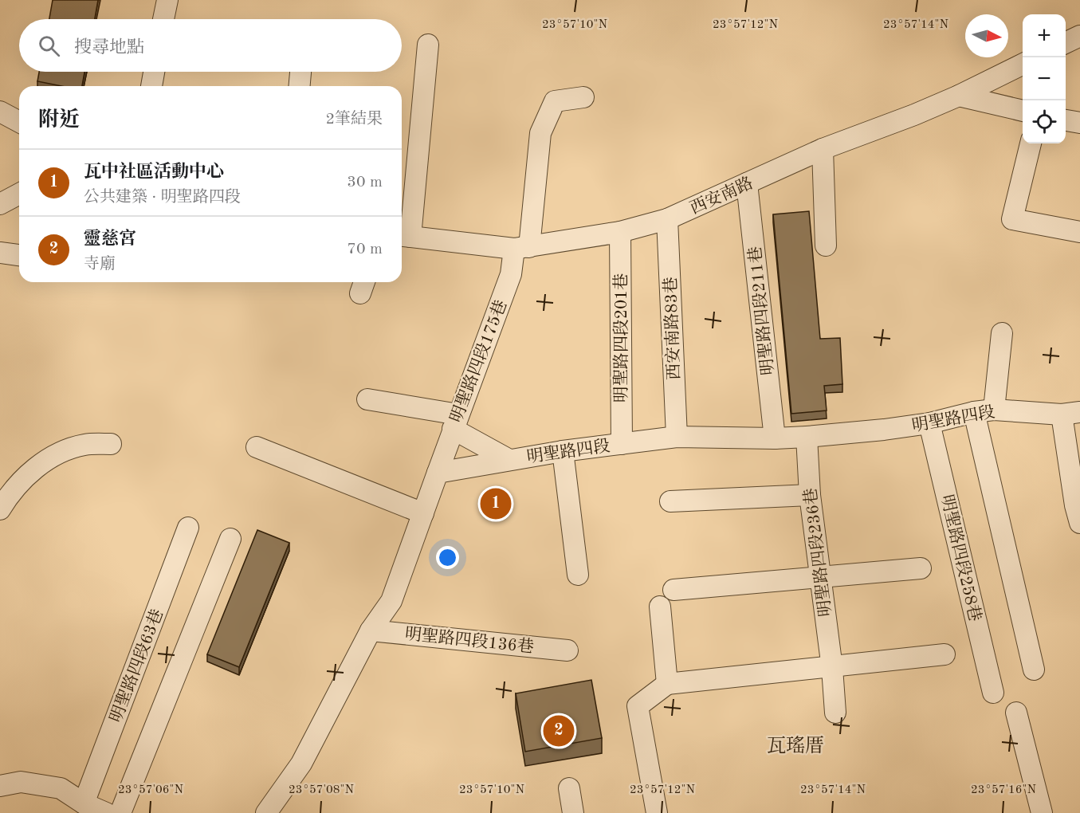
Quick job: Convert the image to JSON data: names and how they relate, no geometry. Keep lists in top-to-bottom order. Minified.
{"streets":{"street":["西安南路","明聖路四段211巷","西安南路83巷","明聖路四段201巷","明聖路四段175巷","明聖路四段","明聖路四段236巷","明聖路四段258巷","明聖路四段136巷","明聖路四段63巷"]},"crossings":[["西安南路","明聖路四段211巷"],["西安南路","西安南路83巷"],["西安南路","明聖路四段201巷"],["西安南路","明聖路四段175巷"],["明聖路四段211巷","明聖路四段"],["西安南路83巷","明聖路四段"],["明聖路四段201巷","明聖路四段"],["明聖路四段175巷","明聖路四段"],["明聖路四段","明聖路四段236巷"],["明聖路四段","明聖路四段258巷"]],"districts":["瓦瑤厝"],"north":"right","page":{"map_buttons":["+","−"],"search":"搜尋地點","heading":["附近","2筆結果"],"list":[{"mark":"1","name":"瓦中社區活動中心","note":"公共建築 · 明聖路四段","value":"30 m"},{"mark":"2","name":"靈慈宮","note":"寺廟","value":"70 m"}],"pins":["1","2"]},"coordinates":["23°57'10\"N","23°57'12\"N","23°57'14\"N","23°57'06\"N","23°57'08\"N","23°57'16\"N"]}
